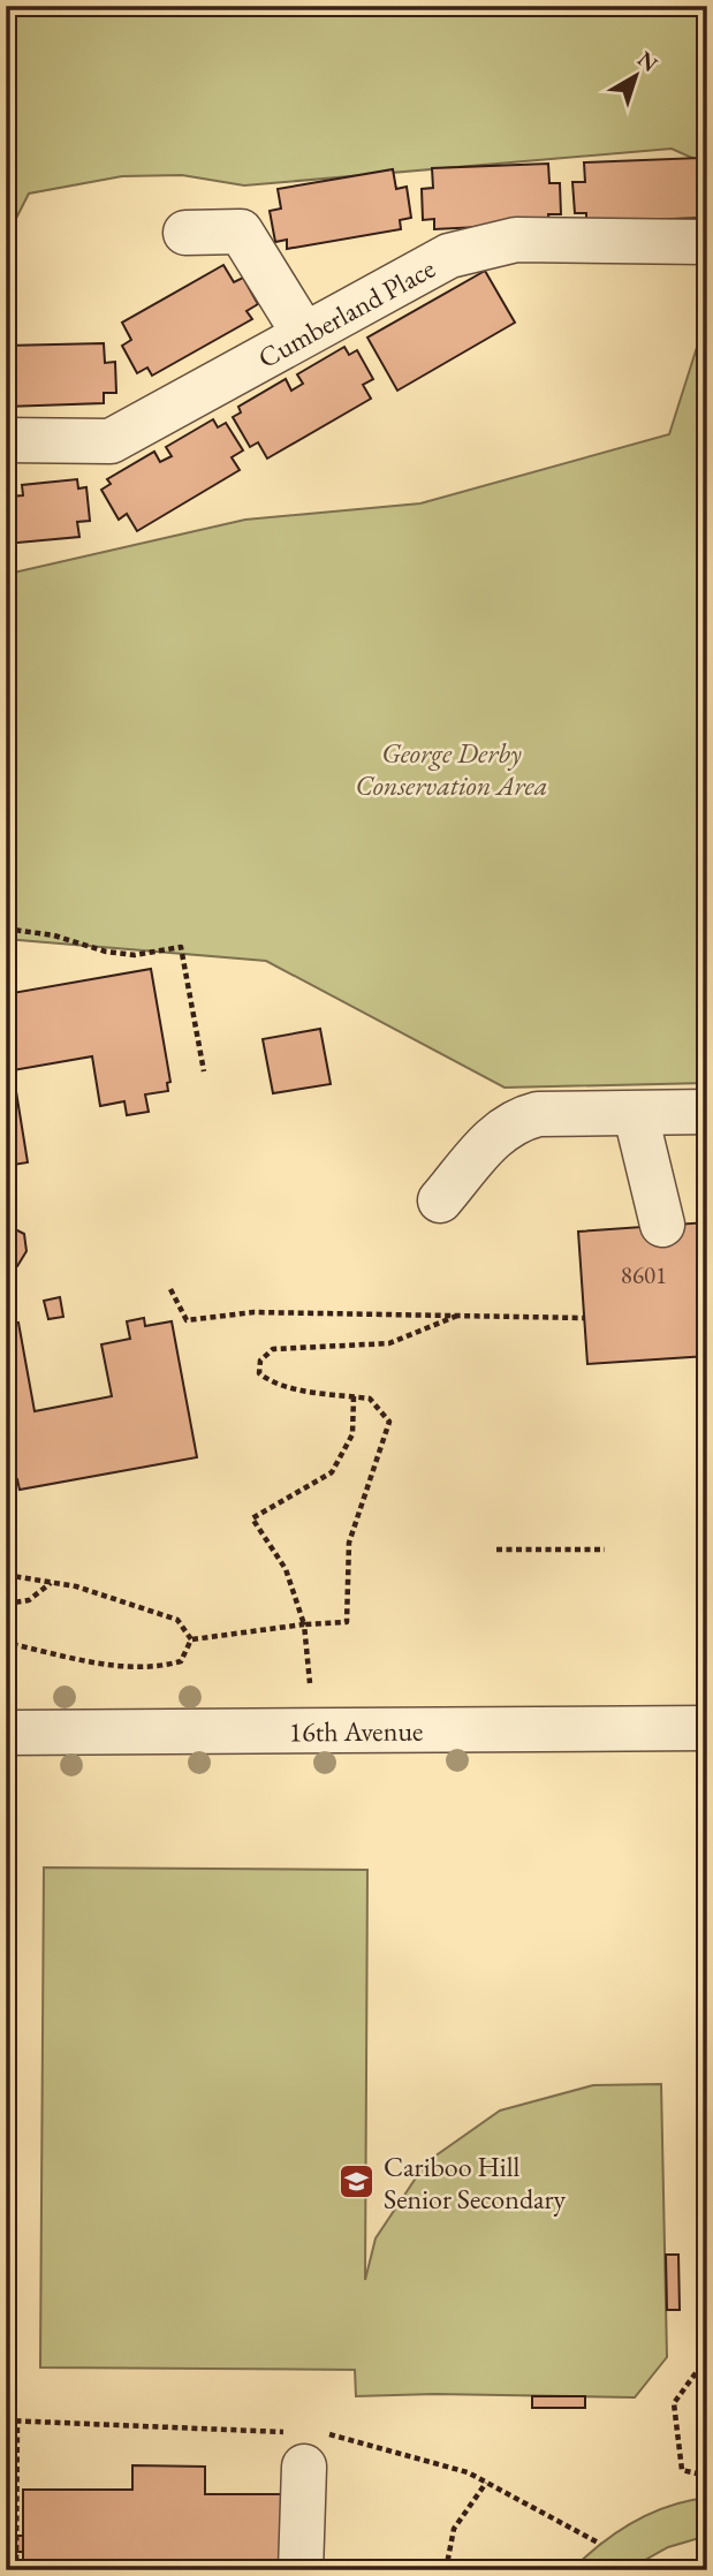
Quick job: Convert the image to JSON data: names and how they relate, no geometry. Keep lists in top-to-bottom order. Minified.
{"streets":{"street":["Cumberland Place","16th Avenue"]},"parks":["George Derby Conservation Area"],"places":{"school or university":["Cariboo Hill Senior Secondary"]},"house_numbers":["8601"],"north":"top right"}
